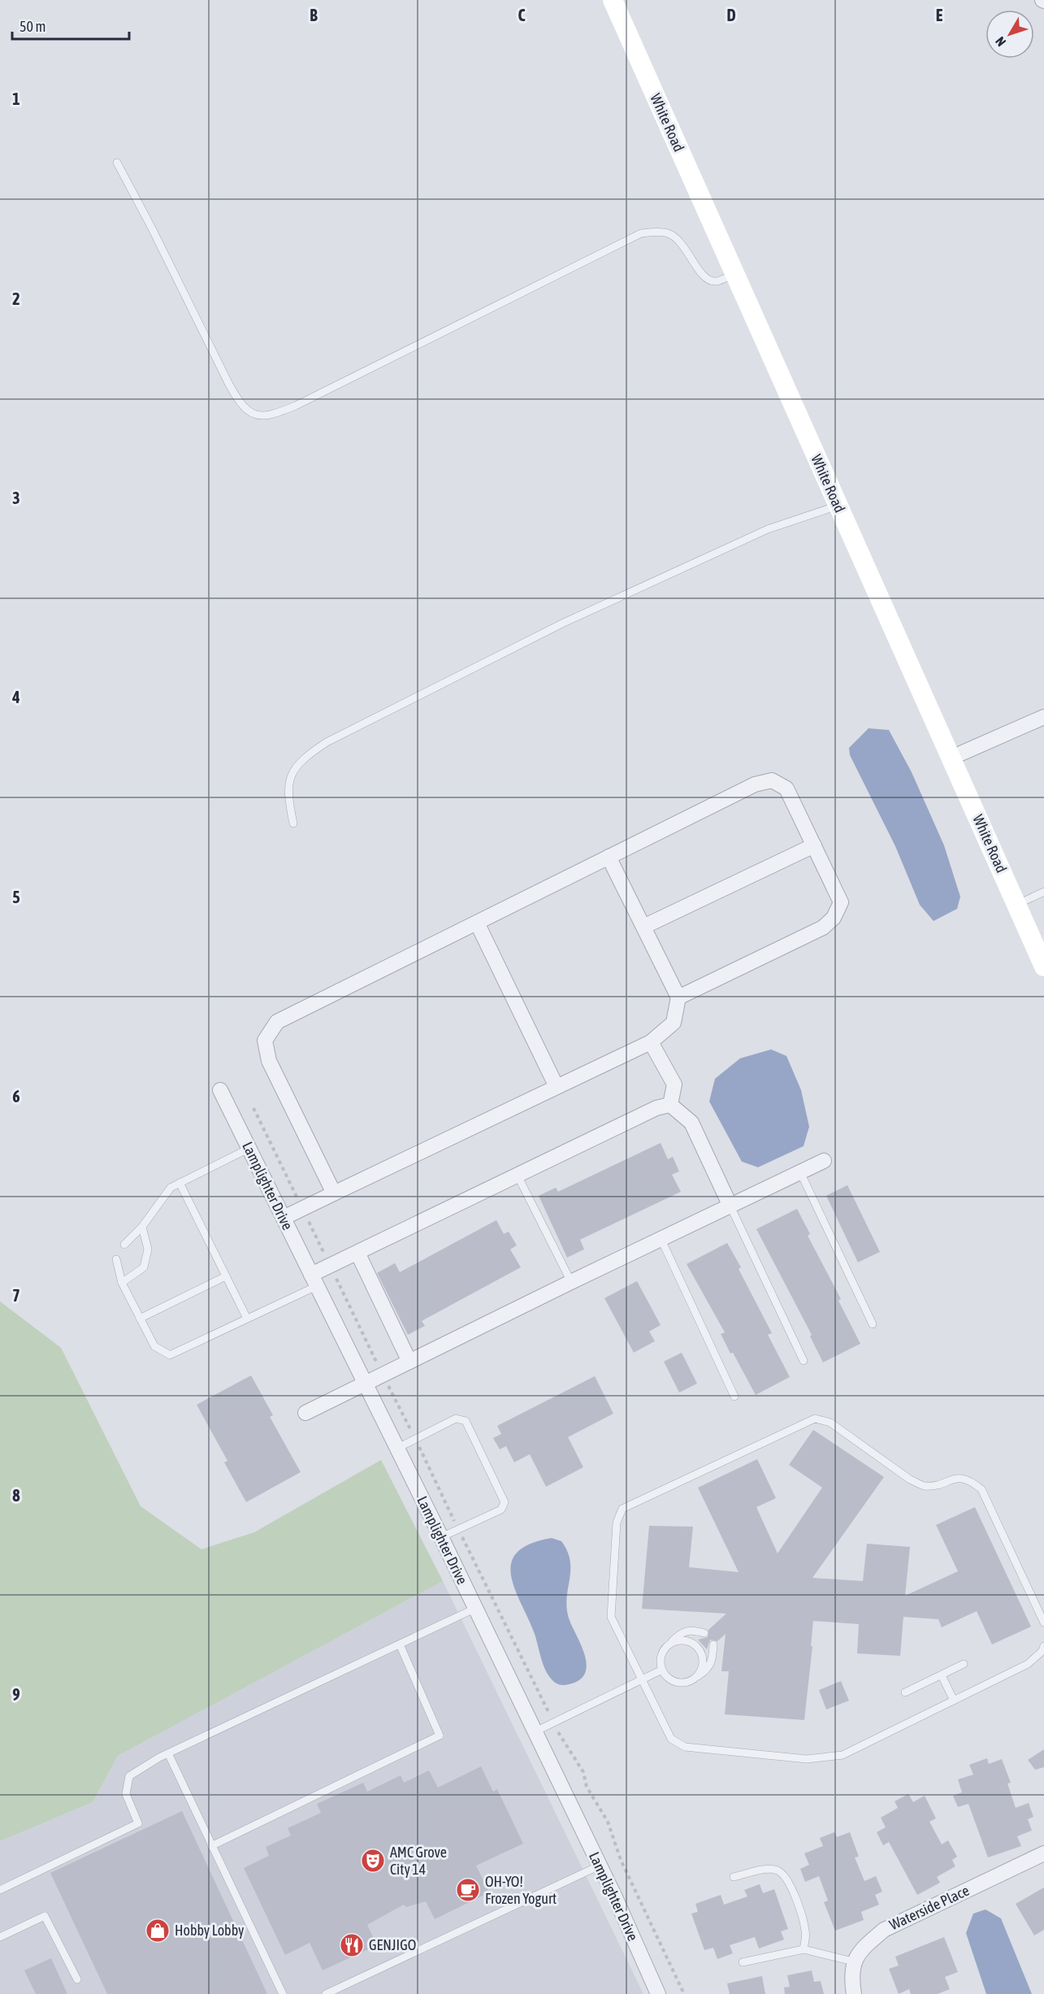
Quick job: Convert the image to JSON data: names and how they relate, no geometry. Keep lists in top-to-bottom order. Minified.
{"streets":{"street":["White Road","Lamplighter Drive","Waterside Place"]},"places":{"theatre":["AMC Grove City 14"],"cafe":["OH-YO! Frozen Yogurt"],"shop":["Hobby Lobby"],"restaurant":["GENJIGO"]},"scale_bar":"50 m","north":"bottom left","grid":{"columns":["B","C","D","E"],"rows":["1","2","3","4","5","6","7","8","9"]}}
